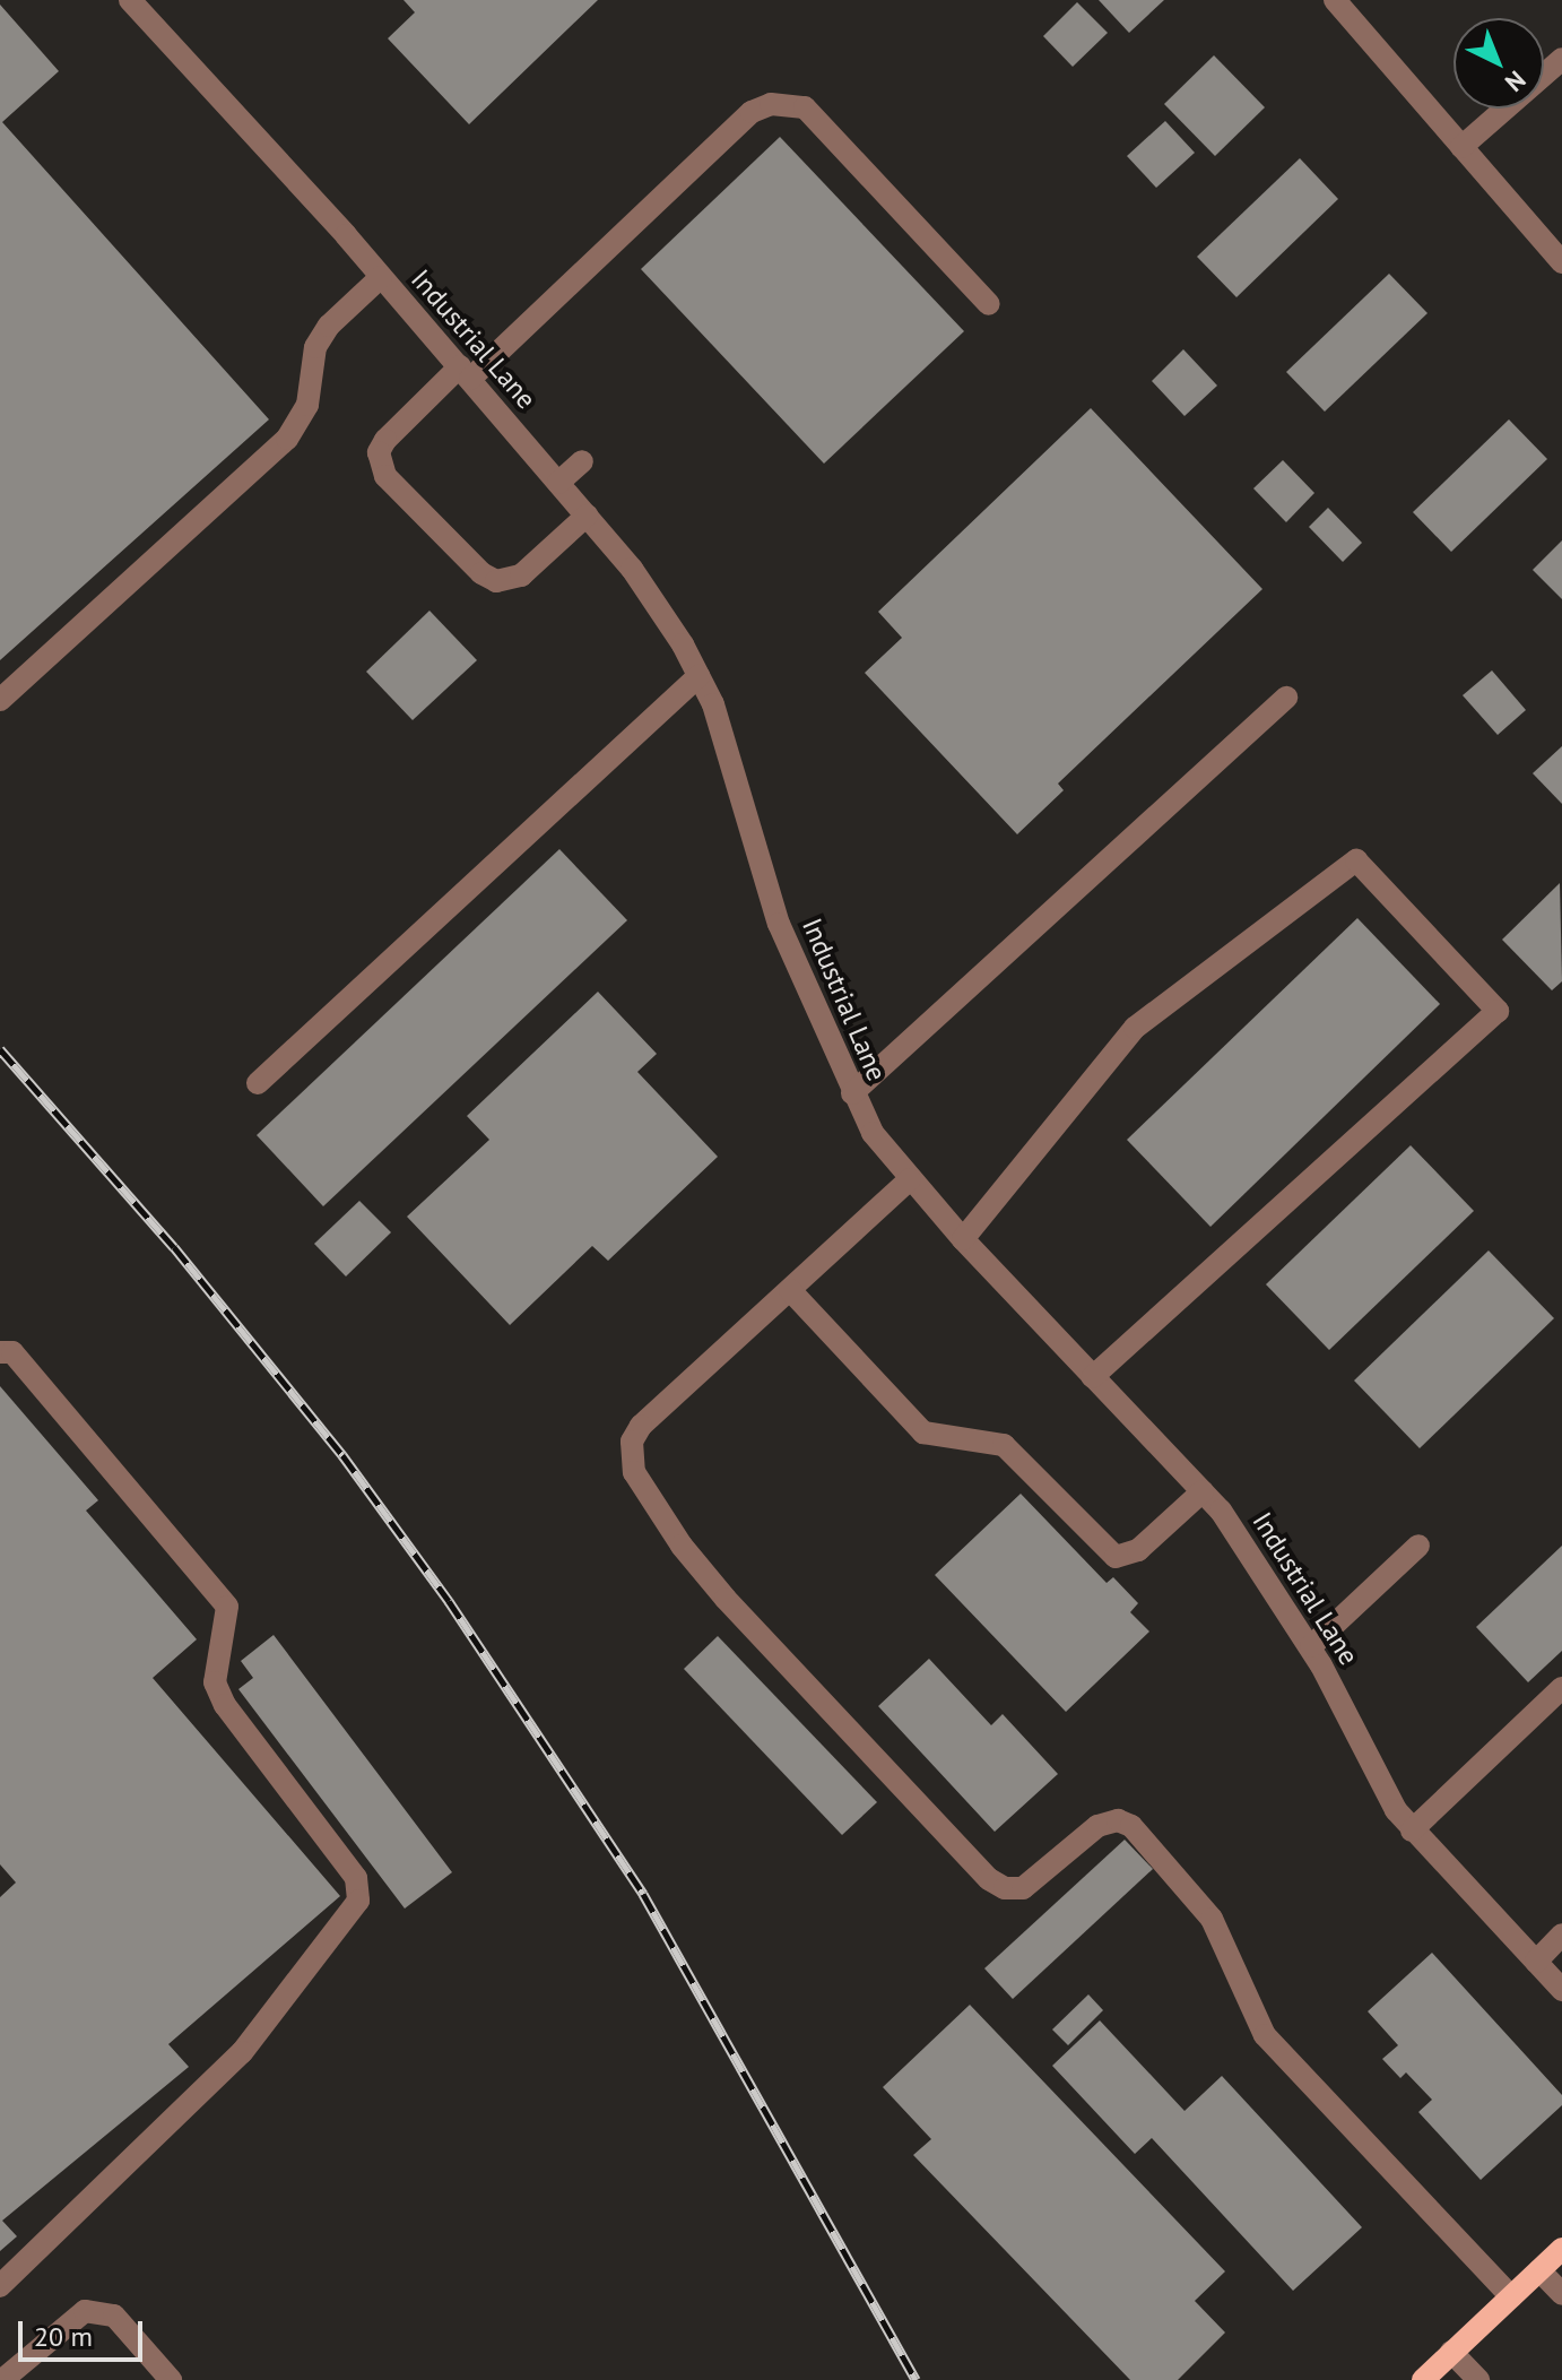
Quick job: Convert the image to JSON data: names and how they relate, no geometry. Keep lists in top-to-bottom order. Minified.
{"streets":{"street":["Industrial Lane"]},"scale_bar":"20 m","north":"bottom right"}
